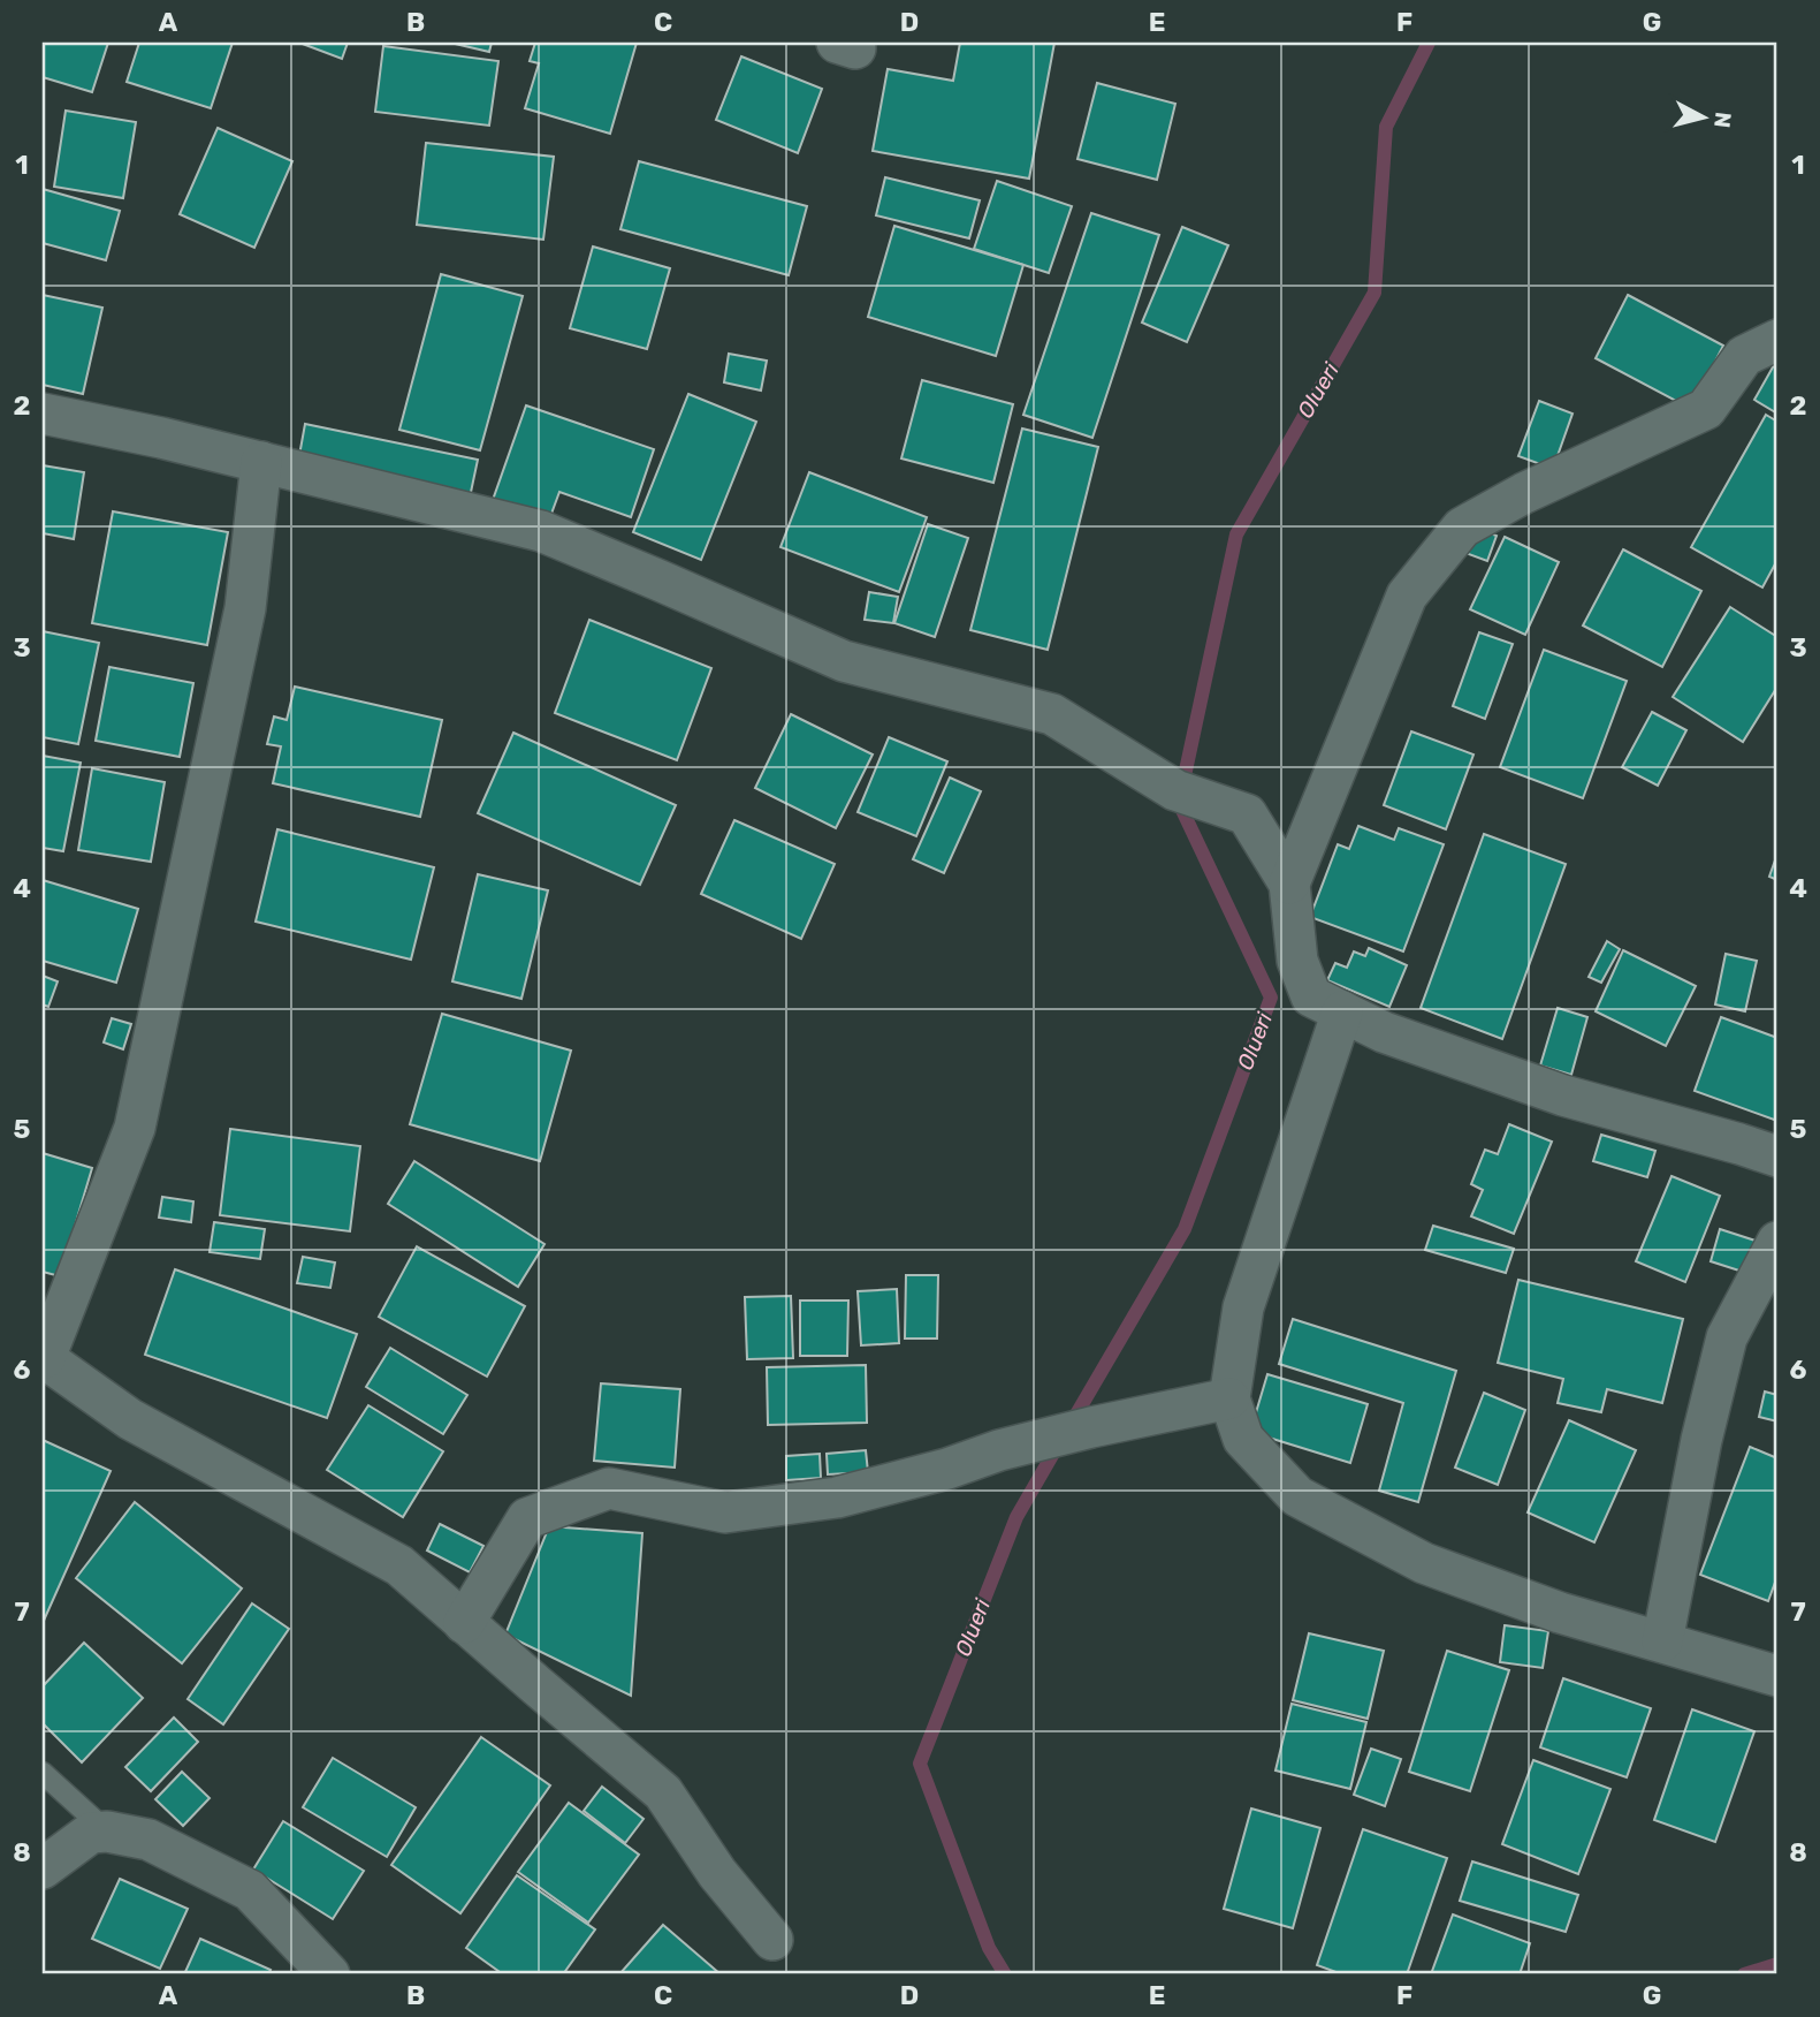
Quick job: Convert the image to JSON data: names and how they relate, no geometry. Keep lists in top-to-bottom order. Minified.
{"water":["Olueri"],"north":"right","grid":{"columns":["A","B","C","D","E","F","G"],"rows":["1","2","3","4","5","6","7","8"]}}
